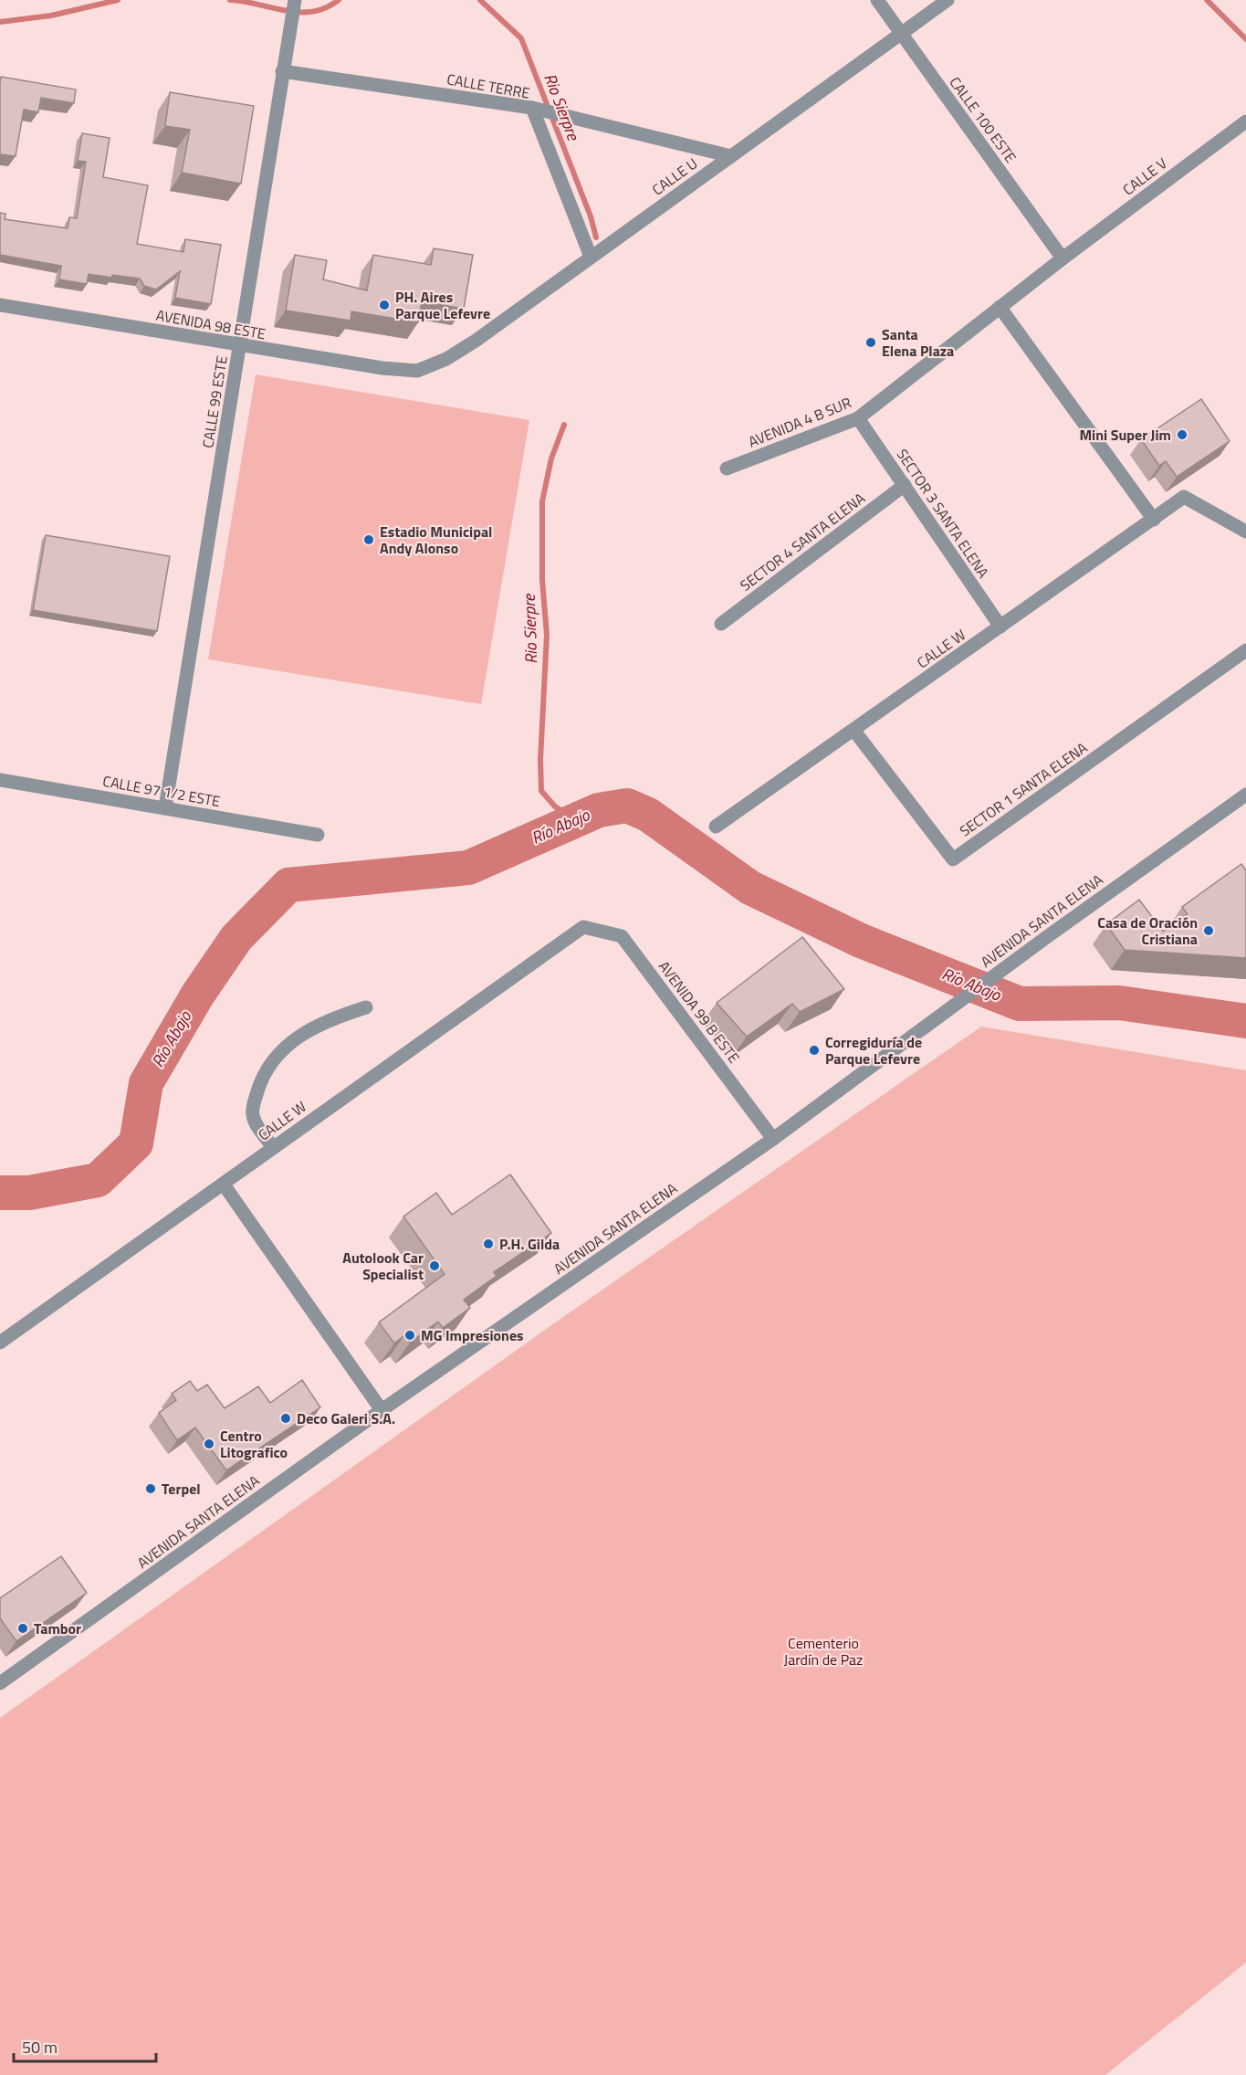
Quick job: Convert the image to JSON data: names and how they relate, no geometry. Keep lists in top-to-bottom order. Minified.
{"streets":{"street":["CALLE TERRE","CALLE 100 ESTE","CALLE U","CALLE V","AVENIDA 98 ESTE","CALLE 99 ESTE","AVENIDA 4 B SUR","SECTOR 3 SANTA ELENA","SECTOR 4 SANTA ELENA","CALLE W","SECTOR 1 SANTA ELENA","CALLE 97 1/2 ESTE","AVENIDA SANTA ELENA","AVENIDA 99 B ESTE"]},"crossings":[["CALLE TERRE","CALLE U"],["CALLE TERRE","CALLE 99 ESTE"],["CALLE 100 ESTE","CALLE U"],["CALLE 100 ESTE","CALLE V"],["CALLE 100 ESTE","AVENIDA 4 B SUR"],["CALLE U","AVENIDA 98 ESTE"],["CALLE V","AVENIDA 4 B SUR"],["AVENIDA 98 ESTE","CALLE 99 ESTE"],["CALLE 99 ESTE","CALLE 97 1/2 ESTE"],["AVENIDA 4 B SUR","SECTOR 3 SANTA ELENA"],["SECTOR 3 SANTA ELENA","SECTOR 4 SANTA ELENA"],["SECTOR 3 SANTA ELENA","CALLE W"],["CALLE W","SECTOR 1 SANTA ELENA"],["CALLE W","AVENIDA 99 B ESTE"],["AVENIDA SANTA ELENA","AVENIDA 99 B ESTE"]],"water":["Rio Sierpre","Río Abajo"],"parks":["Cementerio Jardín de Paz"],"places":["PH. Aires Parque Lefevre","Santa Elena Plaza","Mini Super Jim","Estadio Municipal Andy Alonso","Casa de Oración Cristiana","Corregiduría de Parque Lefevre","P.H. Gilda","Autolook Car Specialist","MG Impresiones","Deco Galeri S.A.","Centro Litografico","Terpel","Tambor"],"scale_bar":"50 m"}
